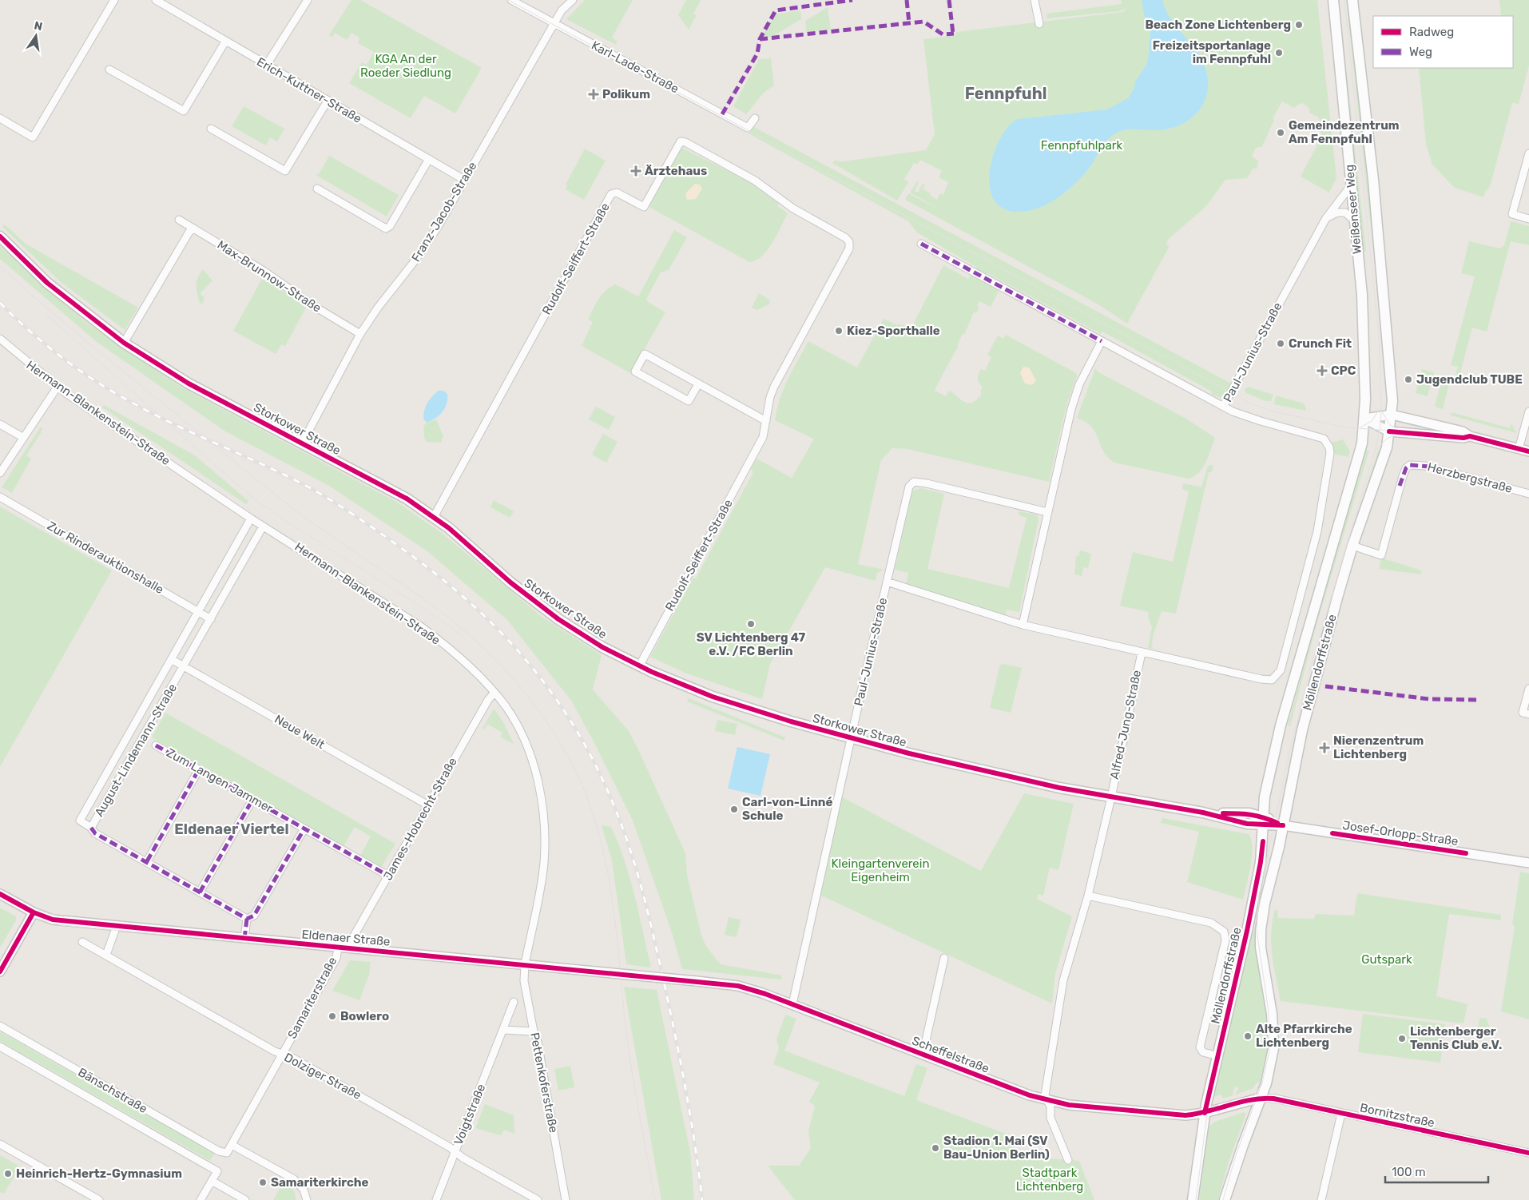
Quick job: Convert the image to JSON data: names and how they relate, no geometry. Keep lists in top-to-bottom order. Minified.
{"streets":{"main road":["Weißenseer Weg","Storkower Straße","Möllendorffstraße"],"street":["Karl-Lade-Straße","Erich-Kuttner-Straße","Franz-Jacob-Straße","Rudolf-Seiffert-Straße","Max-Brunnow-Straße","Paul-Junius-Straße","Hermann-Blankenstein-Straße","Herzbergstraße","Zur Rinderauktionshalle","Alfred-Jung-Straße","Neue Welt","August-Lindemann-Straße","Zum Langen Jammer","James-Hobrecht-Straße","Josef-Orlopp-Straße","Eldenaer Straße","Samariterstraße","Scheffelstraße","Dolziger Straße","Pettenkoferstraße","Bänschstraße","Voigtstraße","Bornitzstraße"]},"crossings":[["Karl-Lade-Straße","Franz-Jacob-Straße"],["Erich-Kuttner-Straße","Franz-Jacob-Straße"],["Weißenseer Weg","Paul-Junius-Straße"],["Weißenseer Weg","Möllendorffstraße"],["Franz-Jacob-Straße","Max-Brunnow-Straße"],["Franz-Jacob-Straße","Storkower Straße"],["Rudolf-Seiffert-Straße","Storkower Straße"],["Paul-Junius-Straße","Storkower Straße"],["Paul-Junius-Straße","Alfred-Jung-Straße"],["Paul-Junius-Straße","Scheffelstraße"],["Hermann-Blankenstein-Straße","August-Lindemann-Straße"],["Hermann-Blankenstein-Straße","James-Hobrecht-Straße"],["Hermann-Blankenstein-Straße","Eldenaer Straße"],["Hermann-Blankenstein-Straße","Pettenkoferstraße"],["Storkower Straße","Möllendorffstraße"],["Storkower Straße","Alfred-Jung-Straße"],["Storkower Straße","Josef-Orlopp-Straße"],["Herzbergstraße","Möllendorffstraße"],["Zur Rinderauktionshalle","August-Lindemann-Straße"],["Möllendorffstraße","Alfred-Jung-Straße"],["Möllendorffstraße","Josef-Orlopp-Straße"],["Möllendorffstraße","Scheffelstraße"],["Möllendorffstraße","Bornitzstraße"],["Alfred-Jung-Straße","Scheffelstraße"],["Neue Welt","August-Lindemann-Straße"],["Neue Welt","James-Hobrecht-Straße"],["Zum Langen Jammer","James-Hobrecht-Straße"],["James-Hobrecht-Straße","Eldenaer Straße"],["Eldenaer Straße","Samariterstraße"],["Eldenaer Straße","Scheffelstraße"],["Eldenaer Straße","Pettenkoferstraße"],["Samariterstraße","Dolziger Straße"],["Samariterstraße","Bänschstraße"],["Scheffelstraße","Bornitzstraße"],["Dolziger Straße","Voigtstraße"]],"districts":["Fennpfuhl","Eldenaer Viertel"],"parks":["KGA An der Roeder Siedlung","Fennpfuhlpark","Kleingartenverein Eigenheim","Gutspark","Stadtpark Lichtenberg"],"places":{"other":["Beach Zone Lichtenberg","Freizeitsportanlage im Fennpfuhl","Gemeindezentrum Am Fennpfuhl","Kiez-Sporthalle","Crunch Fit","Jugendclub TUBE","SV Lichtenberg 47 e.V. /FC Berlin","Carl-von-Linné Schule","Bowlero","Alte Pfarrkirche Lichtenberg","Lichtenberger Tennis Club e.V.","Stadion 1. Mai (SV Bau-Union Berlin)","Heinrich-Hertz-Gymnasium","Samariterkirche"],"health":["Polikum","Ärztehaus","CPC","Nierenzentrum Lichtenberg"]},"legend":["Radweg","Weg"],"scale_bar":"100 m","north":"top"}
